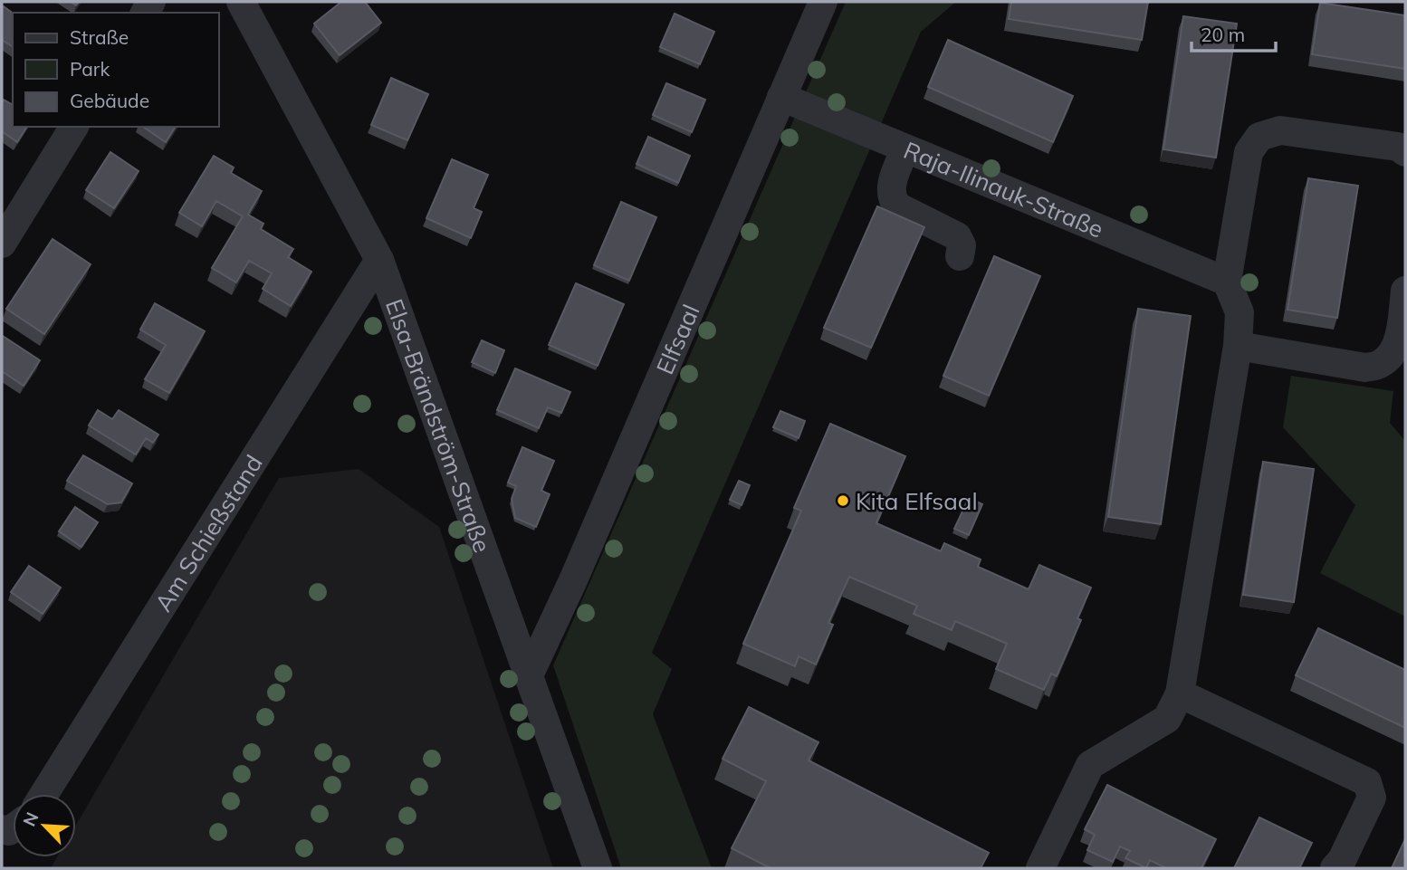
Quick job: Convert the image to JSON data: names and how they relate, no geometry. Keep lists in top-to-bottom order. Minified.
{"streets":{"street":["Raja-Ilinauk-Straße","Elfsaal","Elsa-Brändström-Straße","Am Schießstand"]},"crossings":[["Raja-Ilinauk-Straße","Elfsaal"],["Elfsaal","Elsa-Brändström-Straße"],["Elsa-Brändström-Straße","Am Schießstand"]],"places":["Kita Elfsaal"],"legend":["Straße","Park","Gebäude"],"scale_bar":"20 m","north":"top left"}
